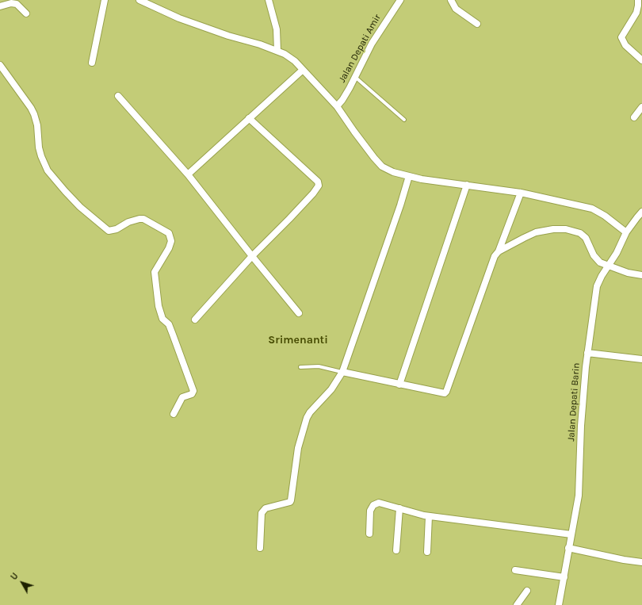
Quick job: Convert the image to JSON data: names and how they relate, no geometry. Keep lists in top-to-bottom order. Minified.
{"streets":{"street":["Jalan Depati Amir","Jalan Depati Barin"]},"districts":["Srimenanti"],"north":"top left"}
